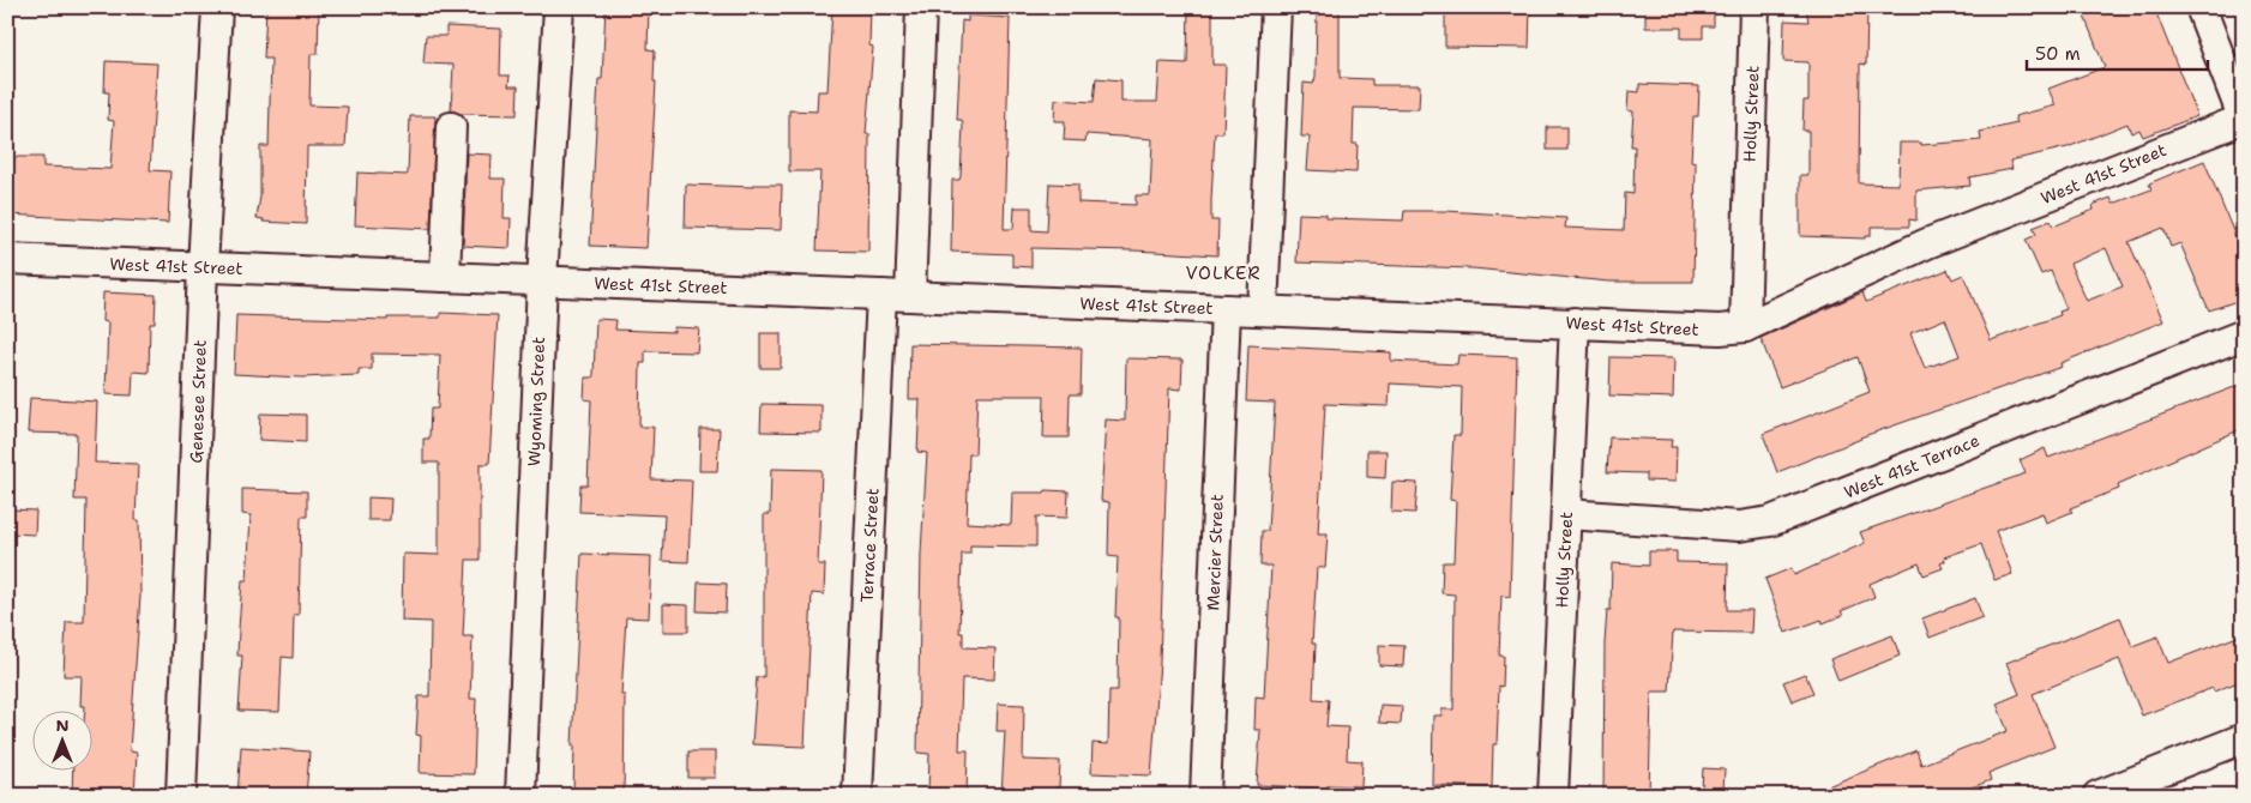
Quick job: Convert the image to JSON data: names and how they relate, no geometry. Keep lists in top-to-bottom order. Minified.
{"streets":{"street":["Holly Street","West 41st Street","Genesee Street","Wyoming Street","West 41st Terrace","Terrace Street","Mercier Street"]},"crossings":[["Holly Street","West 41st Street"],["Holly Street","West 41st Terrace"],["West 41st Street","Genesee Street"],["West 41st Street","Wyoming Street"],["West 41st Street","Terrace Street"],["West 41st Street","Mercier Street"]],"districts":["VOLKER"],"scale_bar":"50 m","north":"top"}
